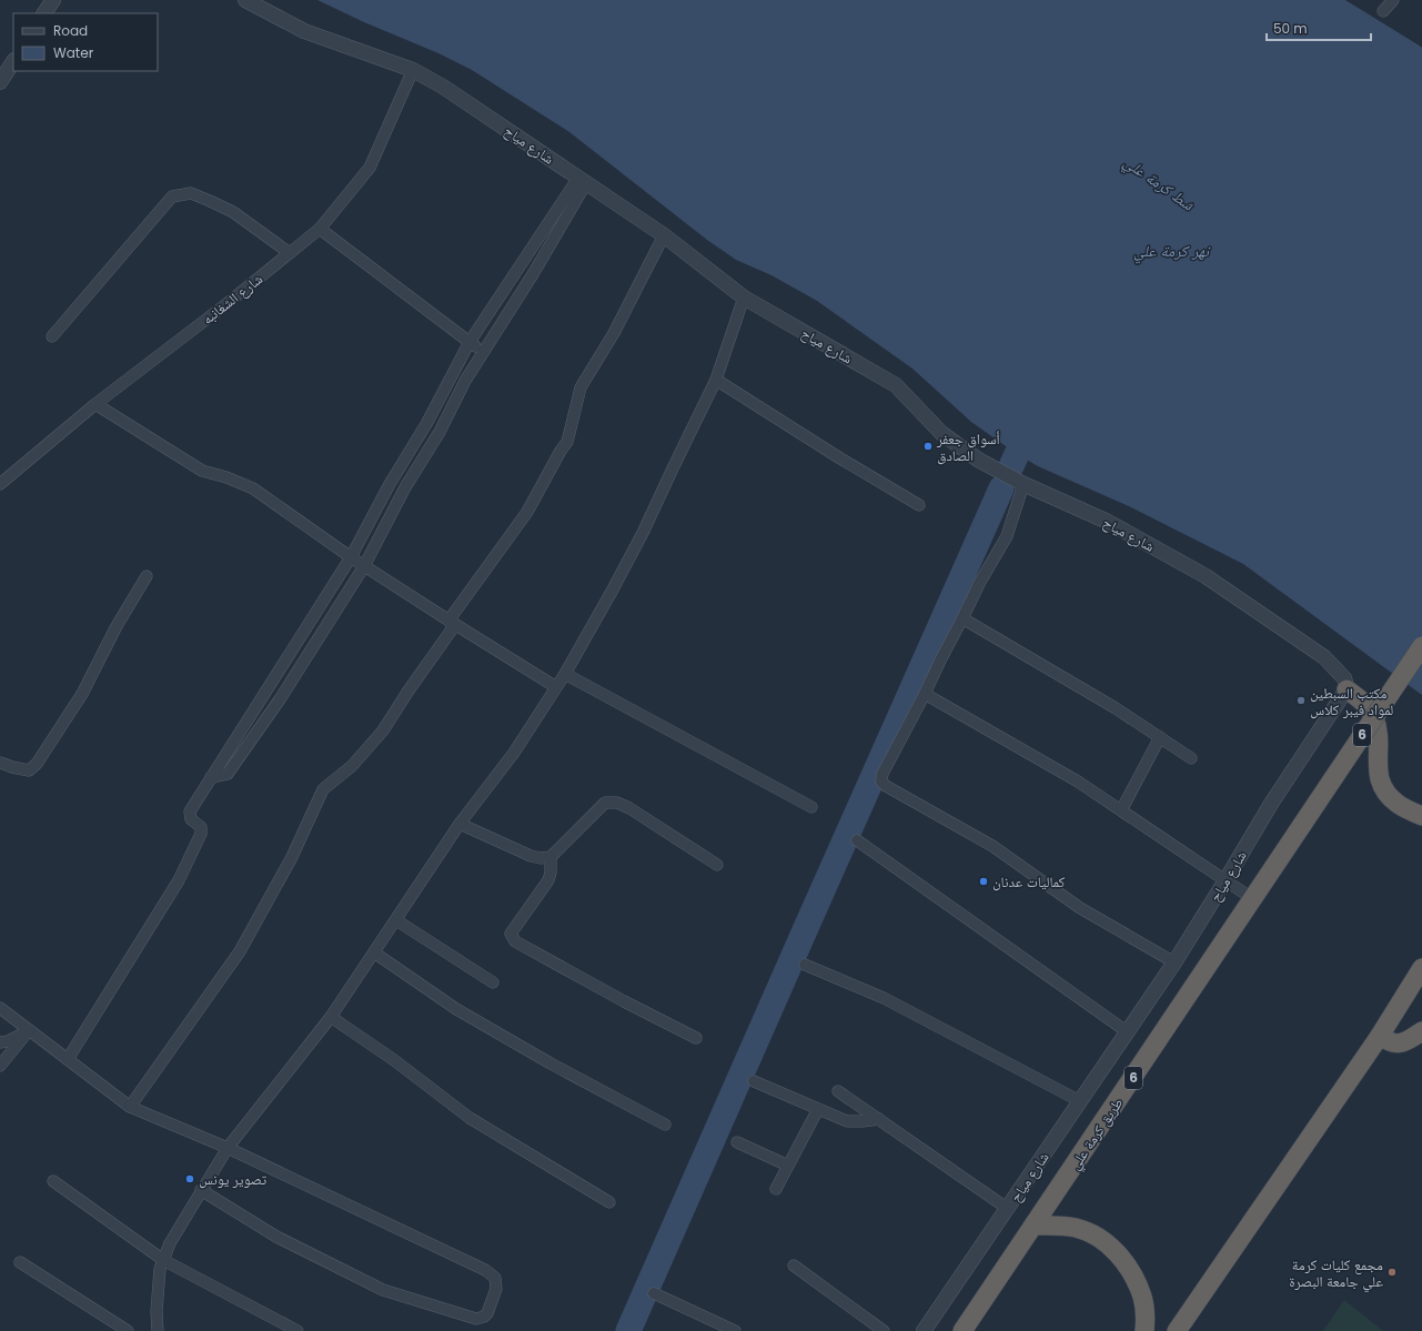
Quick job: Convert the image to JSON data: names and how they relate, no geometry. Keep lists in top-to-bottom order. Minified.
{"streets":{"highway":["6","طريق كرمة علي"],"street":["شارع مياح","شارع الشغانبه"]},"crossings":[["شارع مياح","شارع الشغانبه"]],"water":["شط كرمة علي","نهر كرمة علي"],"places":["أسواق جعفر الصادق","مكتب السبطين لمواد فيبر كلاس","كماليات عدنان","تصوير يونس","مجمع كليات كرمة علي جامعة البصرة"],"legend":["Road","Water"],"scale_bar":"50 m"}
